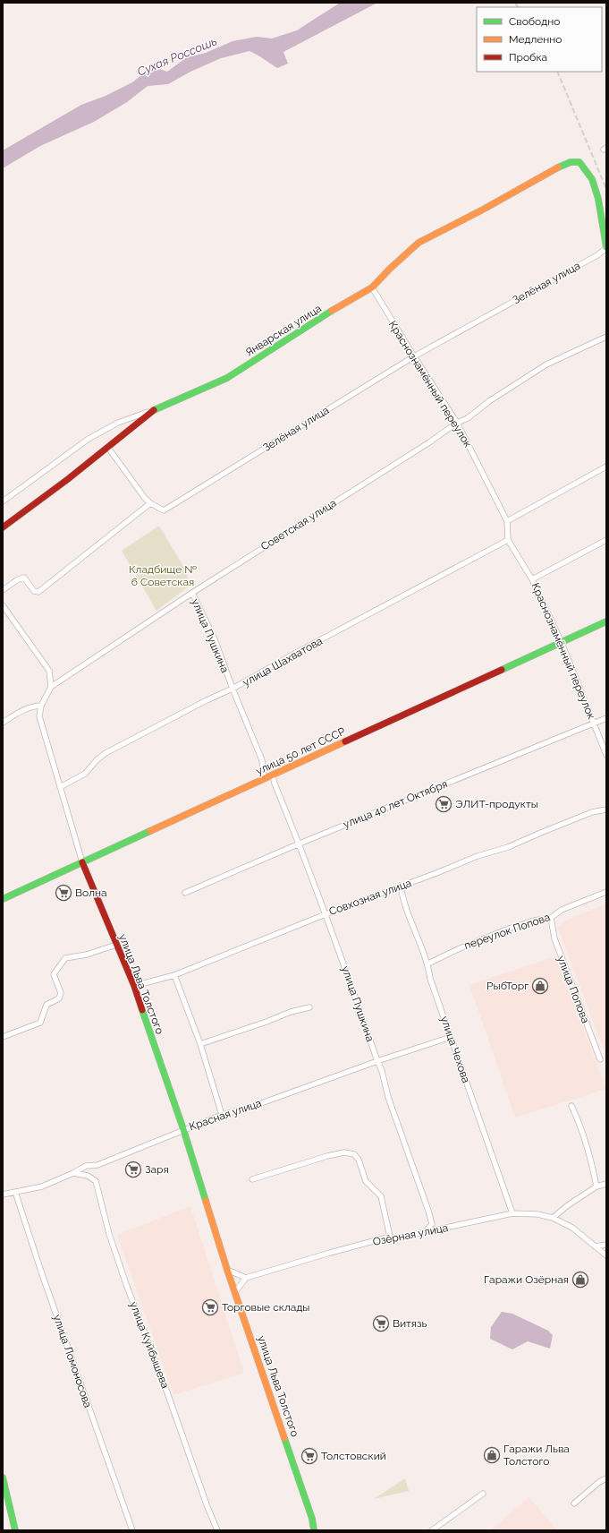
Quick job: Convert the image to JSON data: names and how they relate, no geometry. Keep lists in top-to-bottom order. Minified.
{"streets":{"street":["Зелёная улица","Январская улица","Краснознамённый переулок","Советская улица","улица Пушкина","улица Шахватова","улица 50 лет СССР","улица 40 лет Октября","Совхозная улица","переулок Попова","улица Льва Толстого","улица Попова","улица Чехова","Красная улица","Озёрная улица","улица Куйбышева","улица Ломоносова"]},"crossings":[["Зелёная улица","Январская улица"],["Зелёная улица","Краснознамённый переулок"],["Январская улица","Краснознамённый переулок"],["Краснознамённый переулок","Советская улица"],["Краснознамённый переулок","улица Шахватова"],["Краснознамённый переулок","улица 50 лет СССР"],["Краснознамённый переулок","улица 40 лет Октября"],["Советская улица","улица Пушкина"],["Советская улица","улица Льва Толстого"],["улица Пушкина","улица Шахватова"],["улица Пушкина","улица 50 лет СССР"],["улица Пушкина","улица 40 лет Октября"],["улица Пушкина","Совхозная улица"],["улица Пушкина","Красная улица"],["улица Пушкина","Озёрная улица"],["улица Шахватова","улица Льва Толстого"],["улица 50 лет СССР","улица Льва Толстого"],["Совхозная улица","улица Льва Толстого"],["Совхозная улица","улица Чехова"],["переулок Попова","улица Попова"],["переулок Попова","улица Чехова"],["улица Льва Толстого","Красная улица"],["улица Чехова","Красная улица"],["улица Чехова","Озёрная улица"],["Красная улица","улица Куйбышева"],["Красная улица","улица Ломоносова"]],"water":["Сухая Россошь"],"parks":["Кладбище № 6 Советская"],"places":{"supermarket":["ЭЛИТ-продукты","Волна","Заря","Торговые склады","Витязь","Толстовский"],"shop":["РыбТорг","Гаражи Озёрная","Гаражи Льва Толстого"]},"legend":["Свободно","Медленно","Пробка"]}
